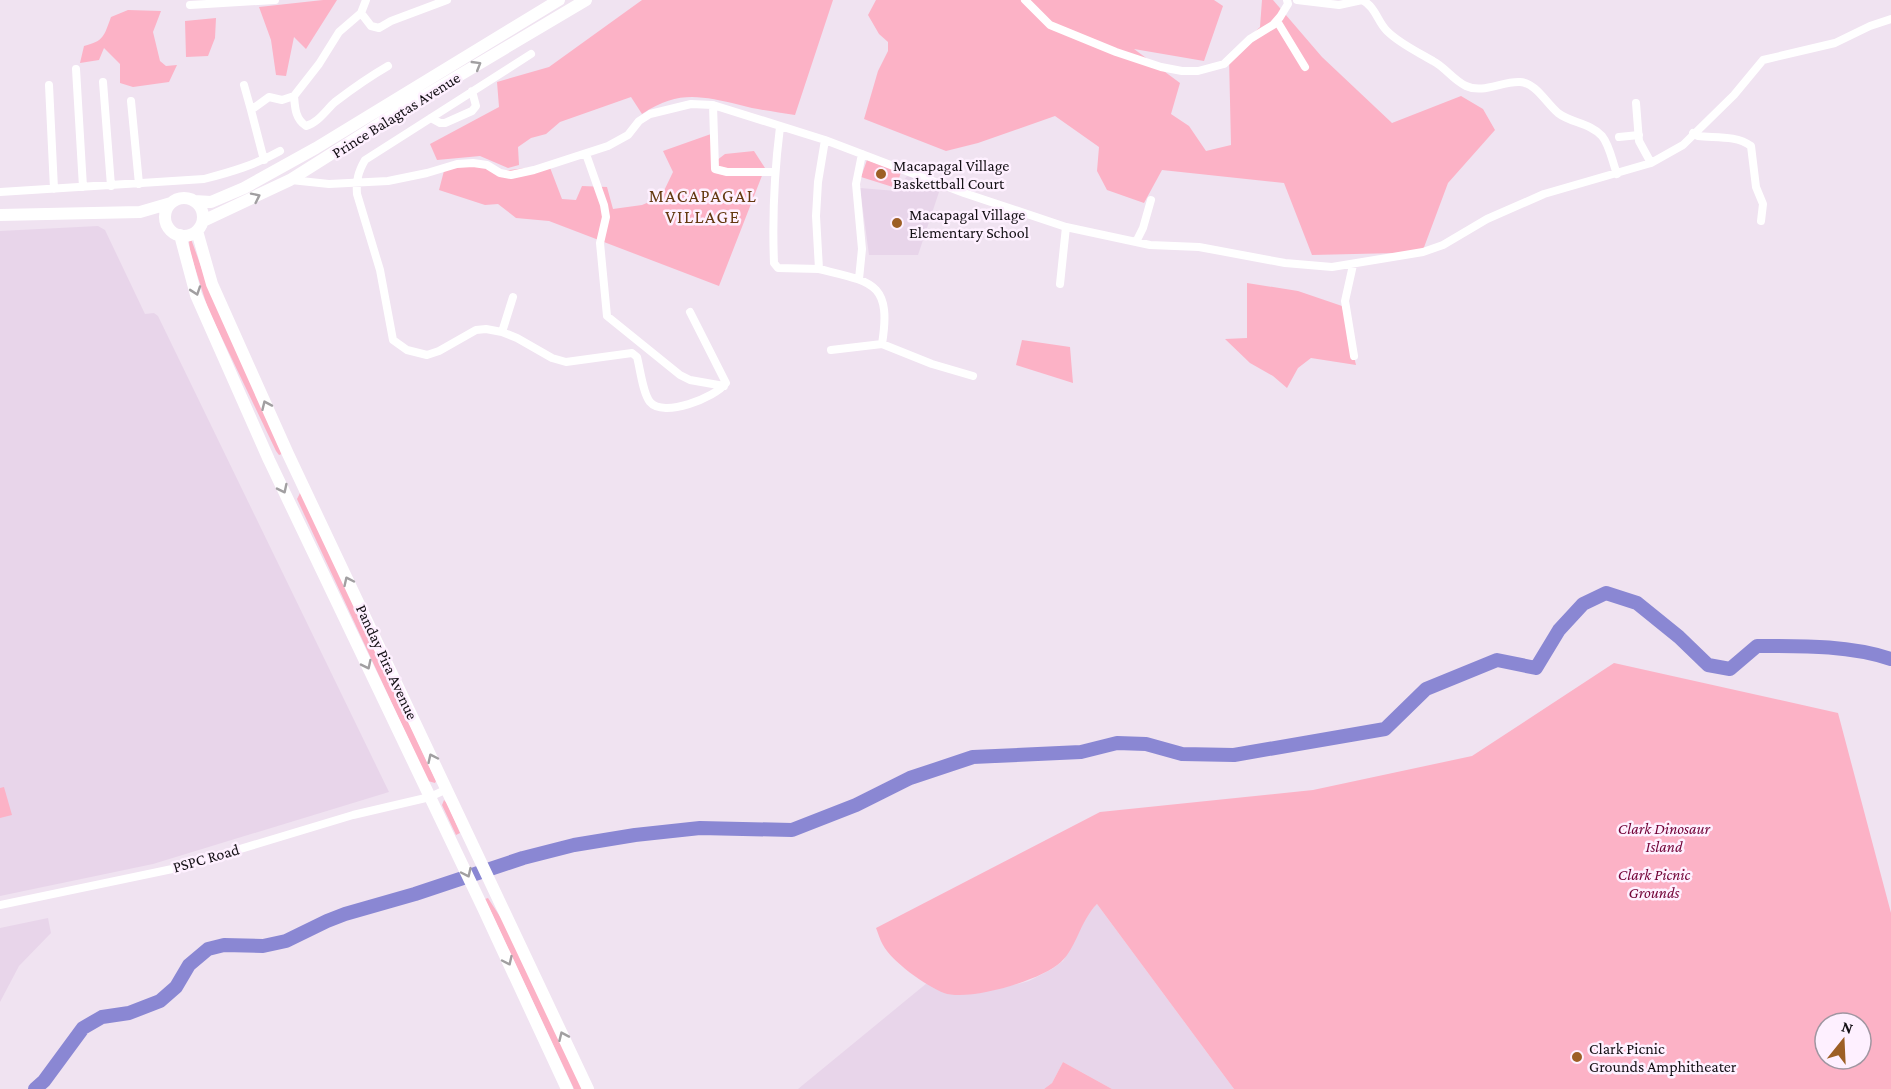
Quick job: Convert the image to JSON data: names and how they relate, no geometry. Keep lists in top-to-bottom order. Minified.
{"streets":{"main road":["Prince Balagtas Avenue","Panday Pira Avenue"],"street":["PSPC Road"]},"crossings":[["Prince Balagtas Avenue","Panday Pira Avenue"],["Panday Pira Avenue","PSPC Road"]],"districts":["MACAPAGAL VILLAGE"],"parks":["Clark Dinosaur Island","Clark Picnic Grounds"],"places":["Macapagal Village Baskettball Court","Macapagal Village Elementary School","Clark Picnic Grounds Amphitheater"],"north":"top"}
